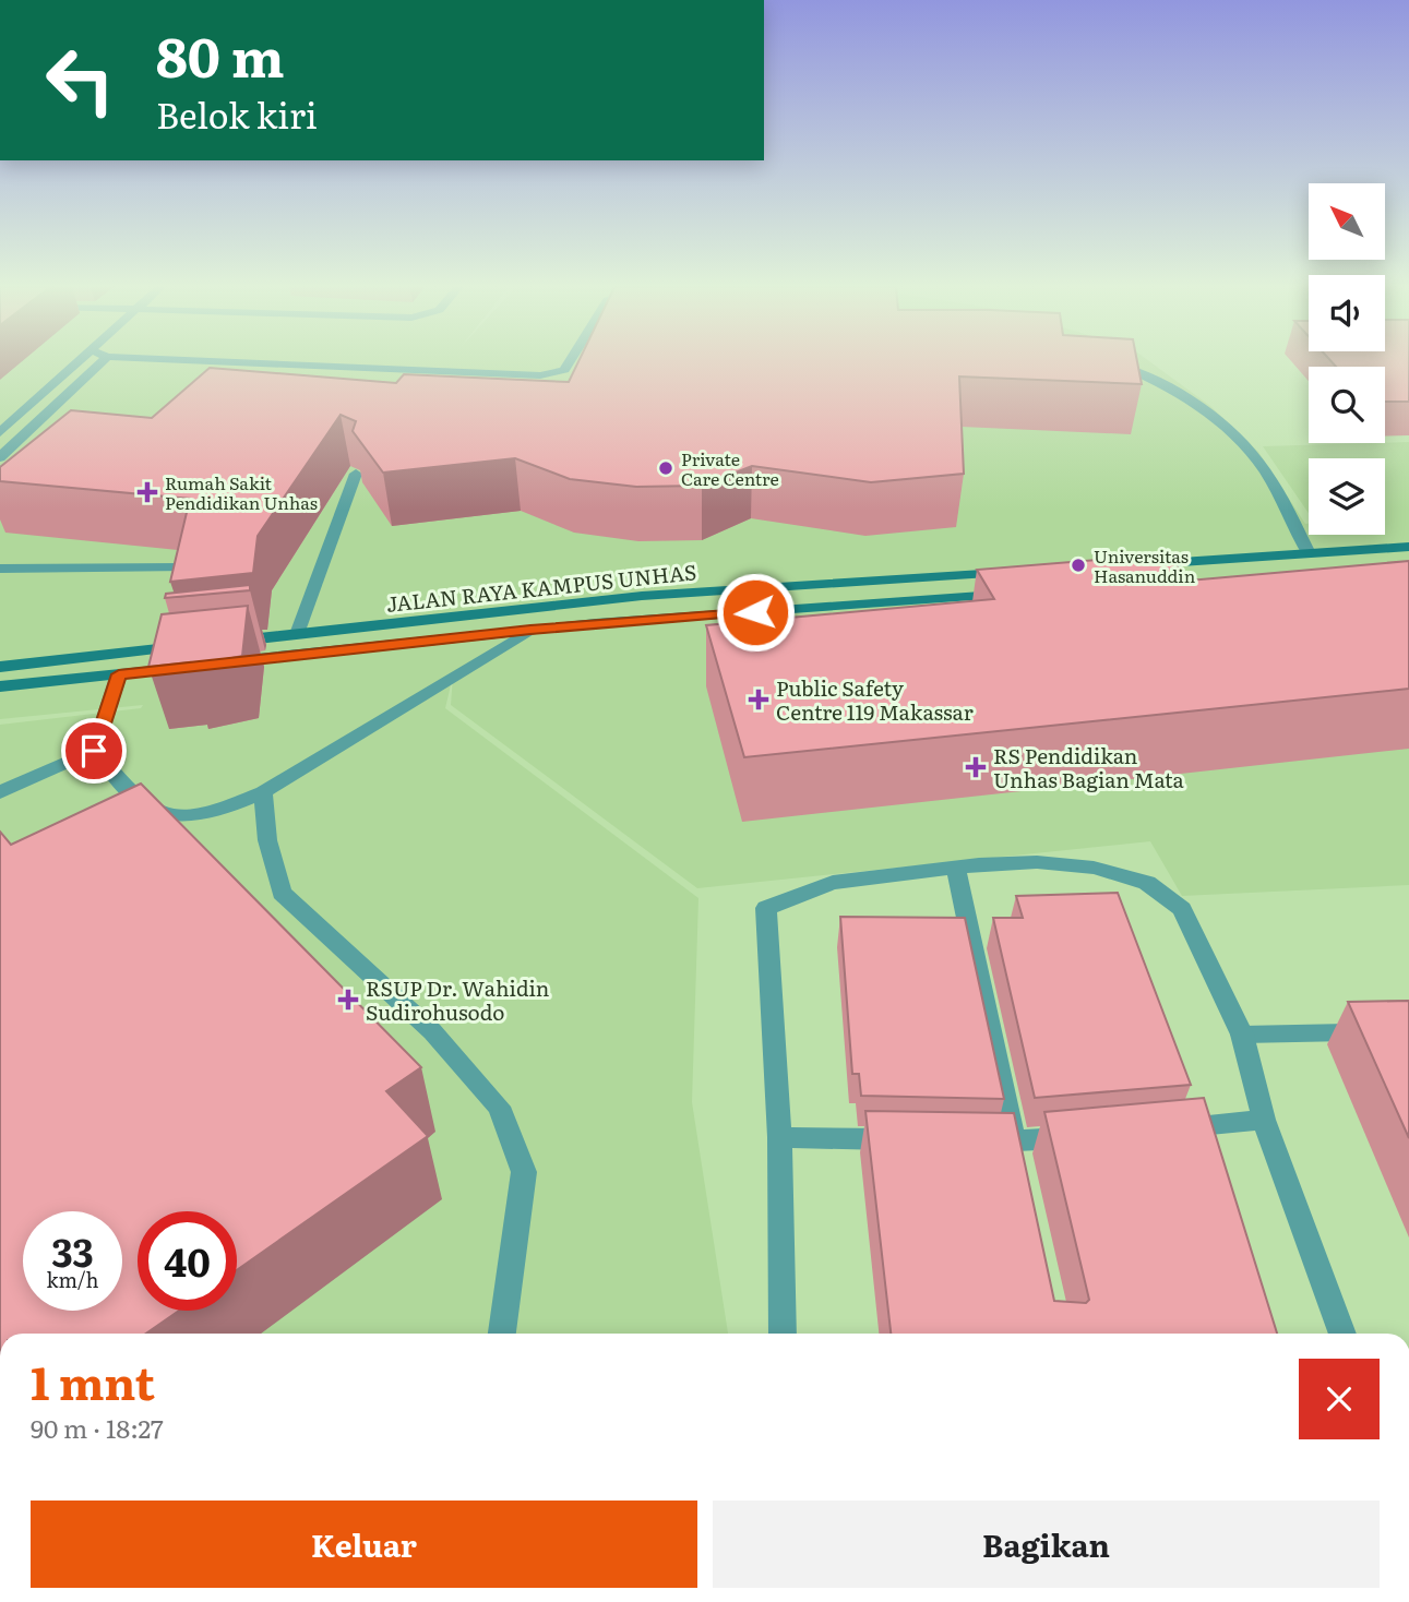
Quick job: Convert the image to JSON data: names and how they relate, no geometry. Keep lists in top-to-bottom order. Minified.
{"streets":{"street":["JALAN RAYA KAMPUS UNHAS"]},"places":{"other":["Private Care Centre","Universitas Hasanuddin"],"health":["Rumah Sakit Pendidikan Unhas","Public Safety Centre 119 Makassar","RS Pendidikan Unhas Bagian Mata","RSUP Dr. Wahidin Sudirohusodo"]},"north":"top left","page":{"turn":["80 m","Belok kiri"],"speed":"33 km/h","limit":"40","heading":["1 mnt","90 m · 18:27"],"buttons":["Keluar","Bagikan"]}}
